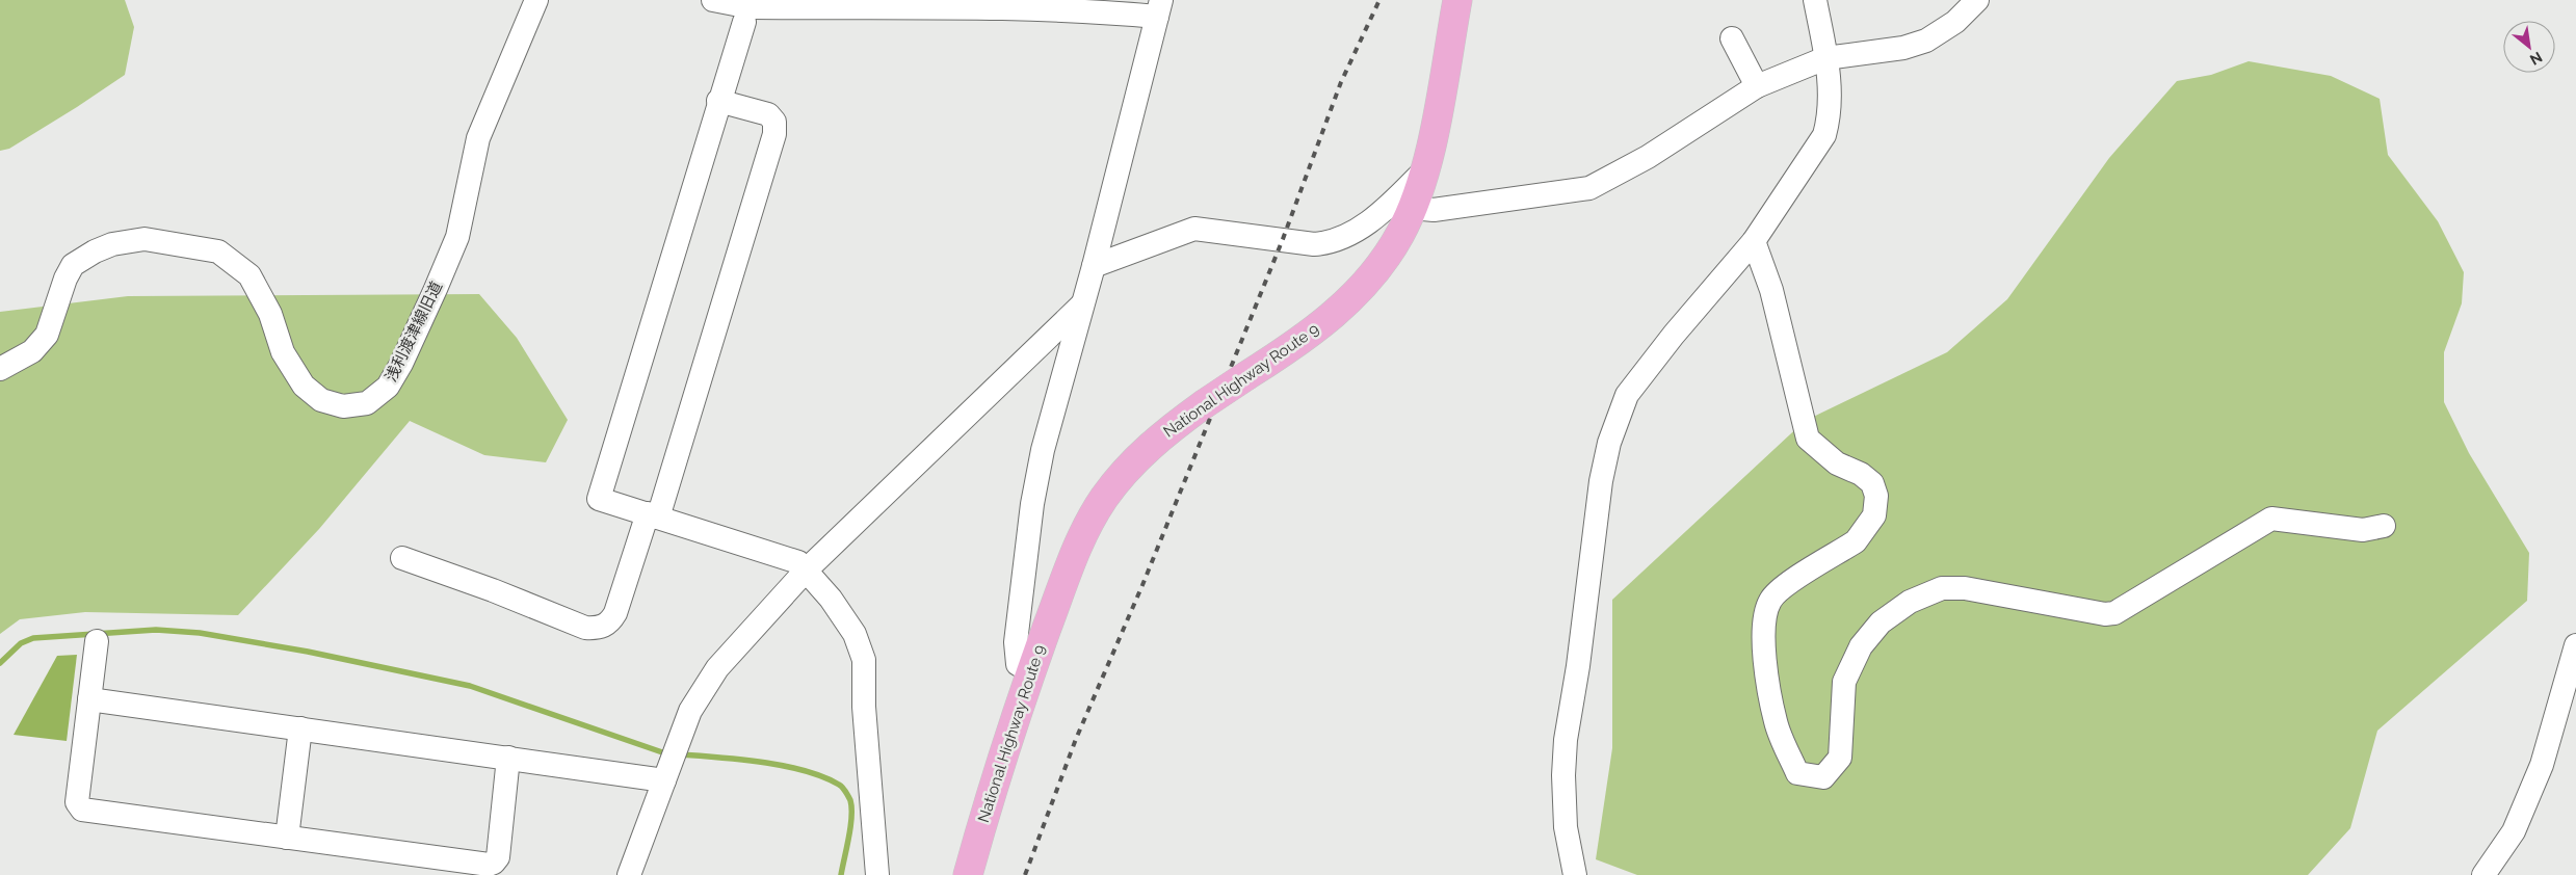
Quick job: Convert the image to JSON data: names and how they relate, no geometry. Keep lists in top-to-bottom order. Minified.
{"streets":{"highway":["National Highway Route 9"],"street":["浅利渡津線旧道"]},"north":"bottom right"}
